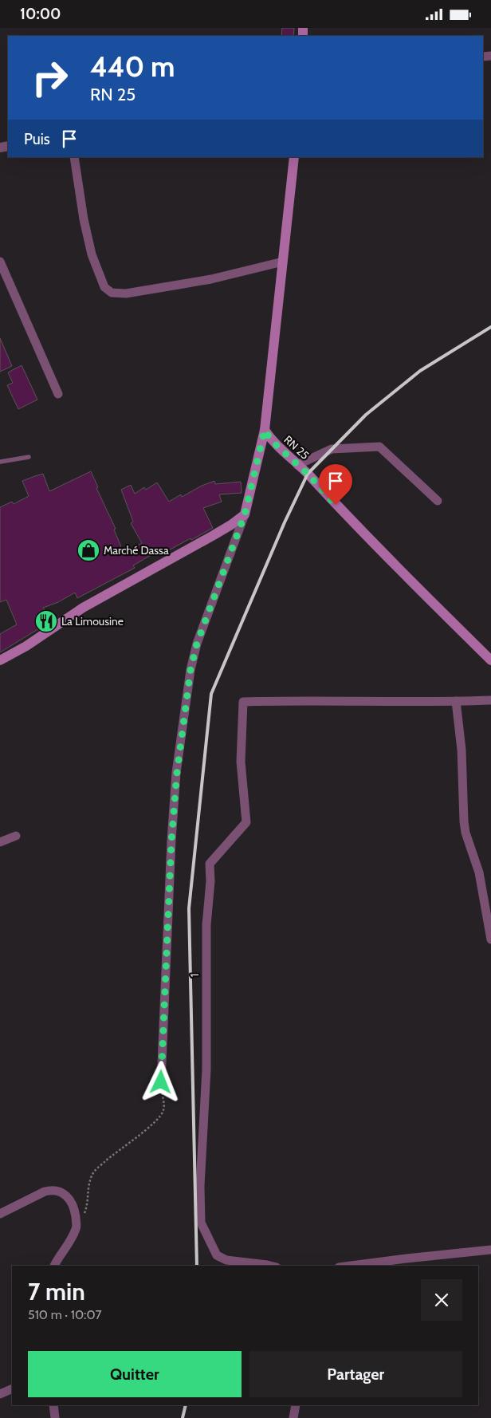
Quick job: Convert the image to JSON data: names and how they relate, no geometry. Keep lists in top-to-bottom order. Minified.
{"streets":{"main road":["RN 25"],"street":["1"]},"places":{"shop":["Marché Dassa"],"restaurant":["La Limousine"]},"page":{"status":"10:00","turn":["440 m","RN 25"],"then":"Puis","heading":["7 min","510 m · 10:07"],"buttons":["Quitter","Partager"]}}
